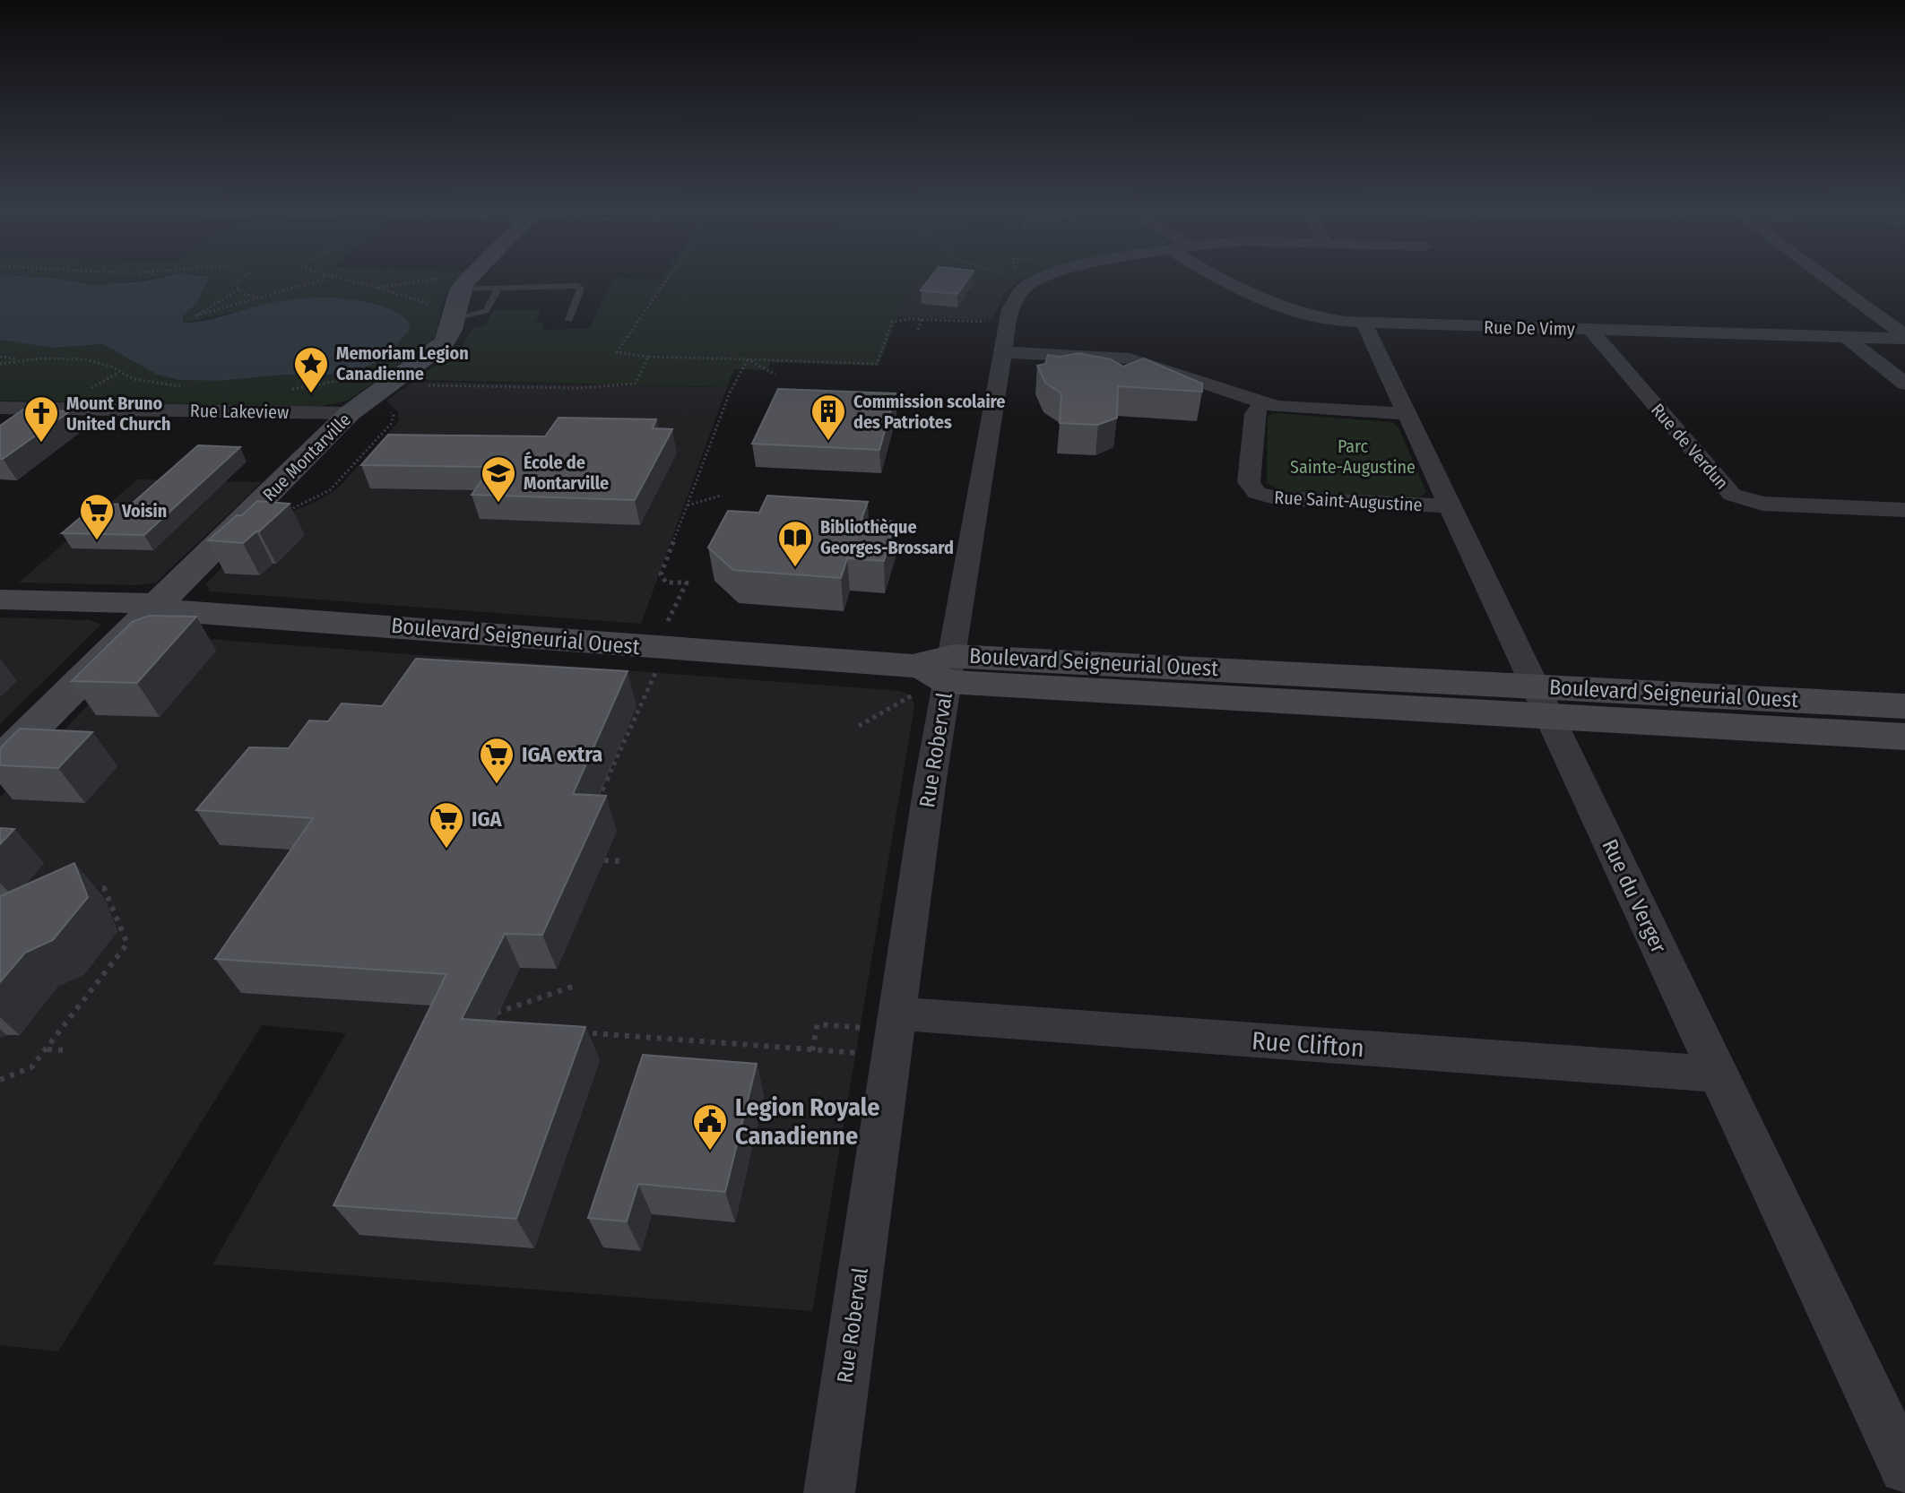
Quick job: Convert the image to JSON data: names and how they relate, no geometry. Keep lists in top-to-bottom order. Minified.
{"streets":{"street":["Rue De Vimy","Rue Lakeview","Rue de Verdun","Rue Montarville","Rue Saint-Augustine","Boulevard Seigneurial Ouest","Rue Roberval","Rue du Verger","Rue Clifton"]},"crossings":[["Rue De Vimy","Rue de Verdun"],["Rue De Vimy","Rue du Verger"],["Rue Lakeview","Rue Montarville"],["Rue Montarville","Boulevard Seigneurial Ouest"],["Rue Saint-Augustine","Rue du Verger"],["Boulevard Seigneurial Ouest","Rue Roberval"],["Boulevard Seigneurial Ouest","Rue du Verger"],["Rue Roberval","Rue Clifton"],["Rue du Verger","Rue Clifton"]],"parks":["Parc Sainte-Augustine"],"places":{"place":["Memoriam Legion Canadienne"],"building":["Commission scolaire des Patriotes"],"church":["Mount Bruno United Church"],"school or university":["École de Montarville"],"supermarket":["Voisin","IGA extra","IGA"],"library":["Bibliothèque Georges-Brossard"],"public building":["Legion Royale Canadienne"]}}
